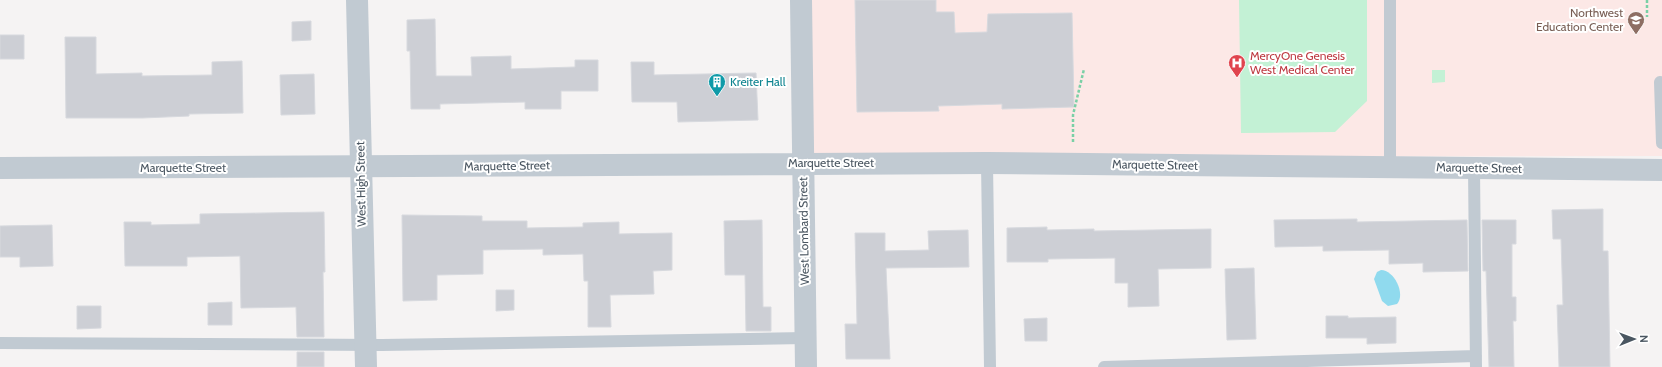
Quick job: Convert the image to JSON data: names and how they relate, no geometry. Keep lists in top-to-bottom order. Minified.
{"streets":{"street":["Marquette Street","West High Street","West Lombard Street"]},"crossings":[["Marquette Street","West High Street"],["Marquette Street","West Lombard Street"]],"places":{"school or university":["Northwest Education Center"],"hospital":["MercyOne Genesis West Medical Center"],"building":["Kreiter Hall"]},"north":"right"}
